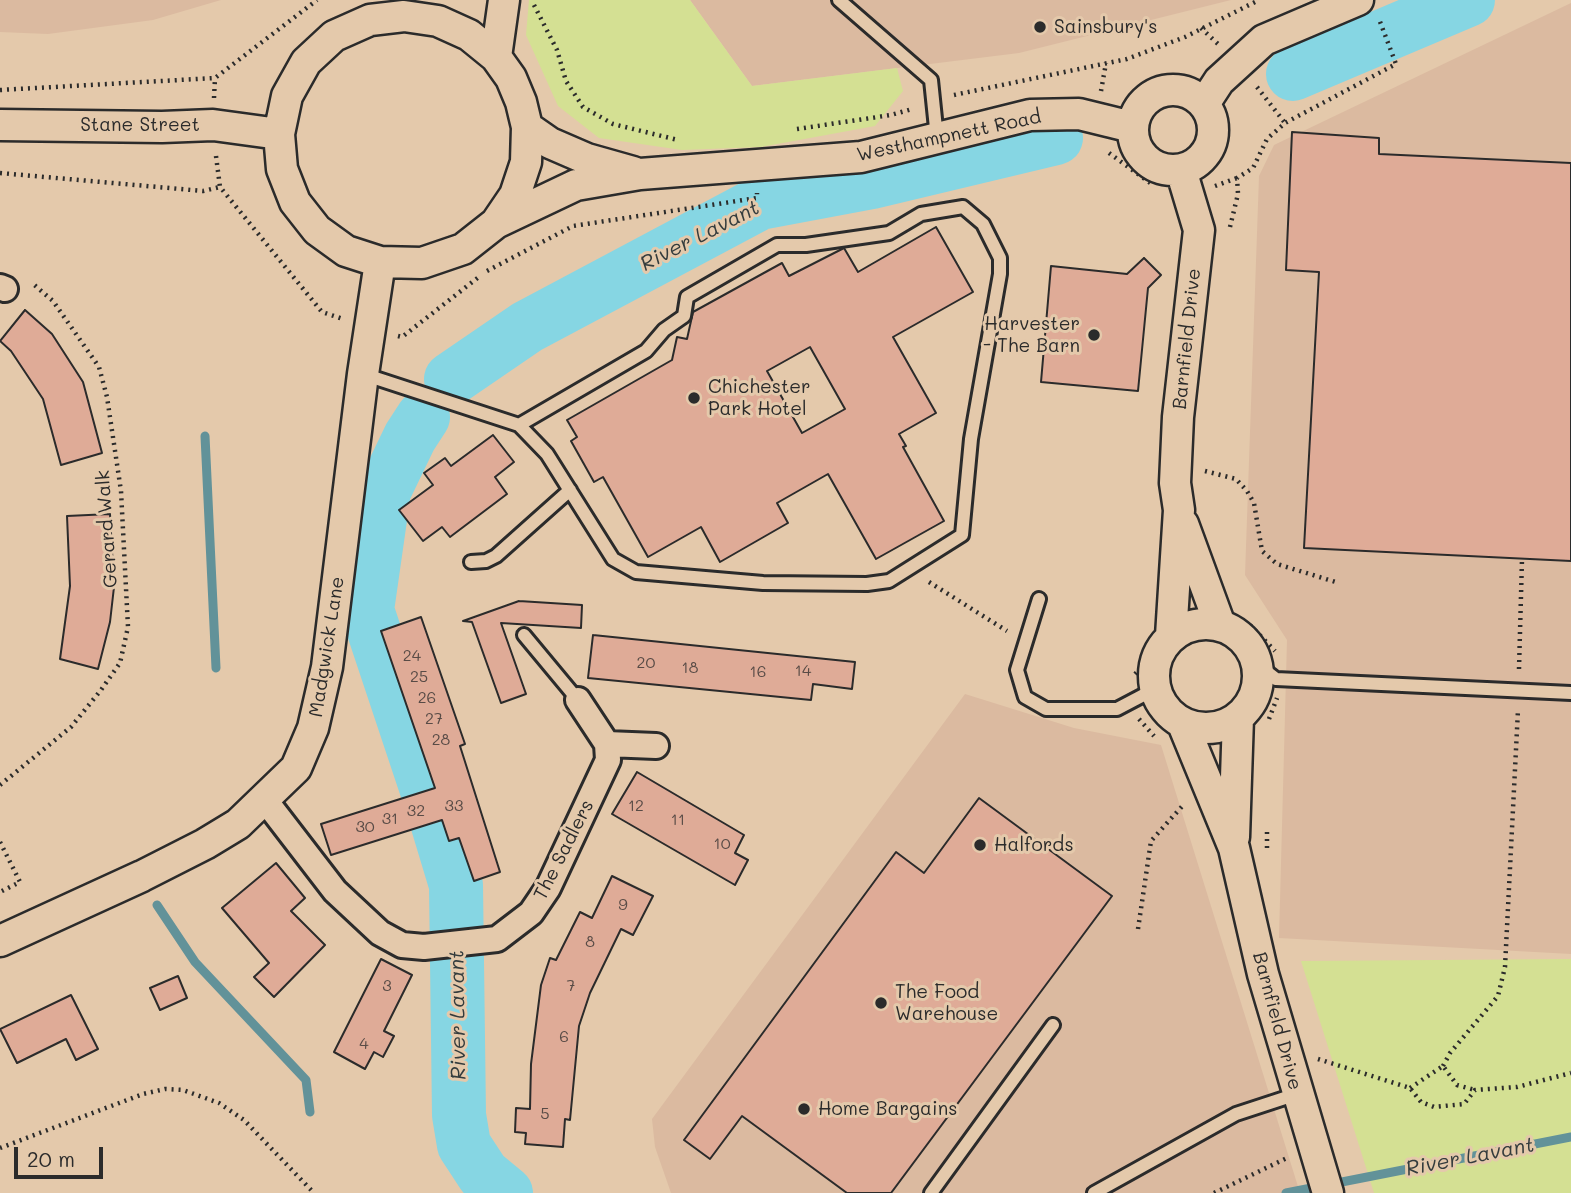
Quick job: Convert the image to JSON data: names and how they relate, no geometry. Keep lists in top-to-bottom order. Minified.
{"streets":{"street":["Stane Street","Westhampnett Road","Barnfield Drive","Madgwick Lane","The Sadlers"],"path":["Gerard Walk"]},"crossings":[["Stane Street","Westhampnett Road"],["Stane Street","Madgwick Lane"],["Westhampnett Road","Barnfield Drive"],["Westhampnett Road","Madgwick Lane"],["Madgwick Lane","The Sadlers"]],"water":["River Lavant"],"places":["Sainsbury's","Harvester - The Barn","Chichester Park Hotel","Halfords","The Food Warehouse","Home Bargains"],"house_numbers":["24","20","18","14","16","25","26","27","28","33","12","32","31","11","30","10","9","8","3","7","6","4","5"],"scale_bar":"20 m"}
